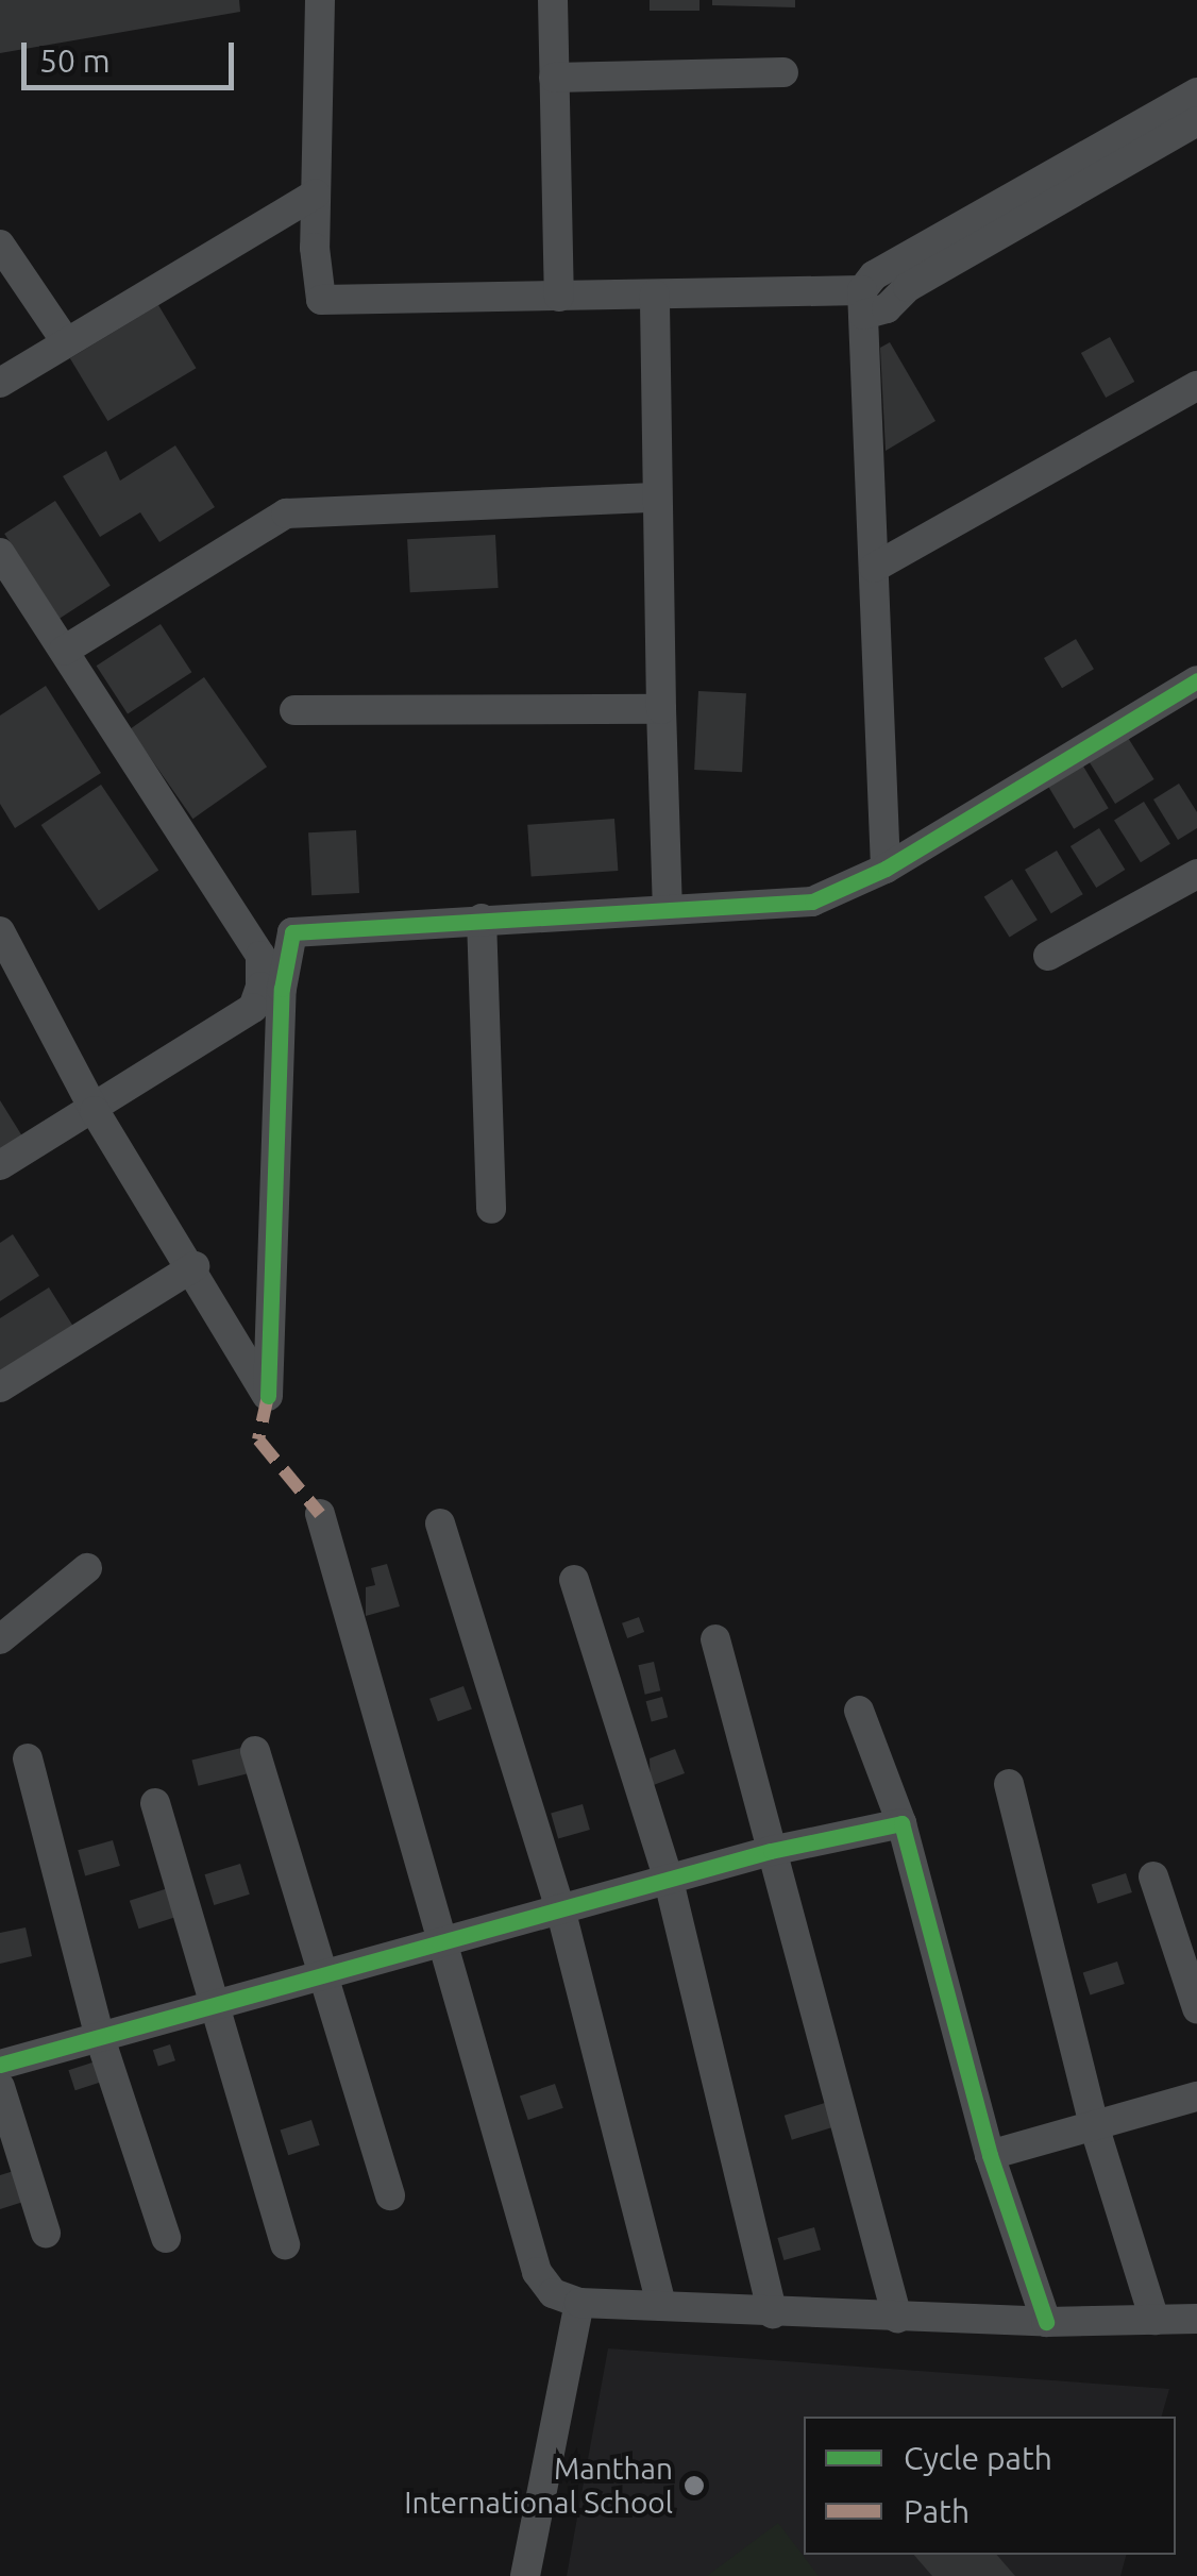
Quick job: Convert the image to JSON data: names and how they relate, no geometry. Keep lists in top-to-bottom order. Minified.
{"places":["Manthan International School"],"legend":["Cycle path","Path"],"scale_bar":"50 m"}
